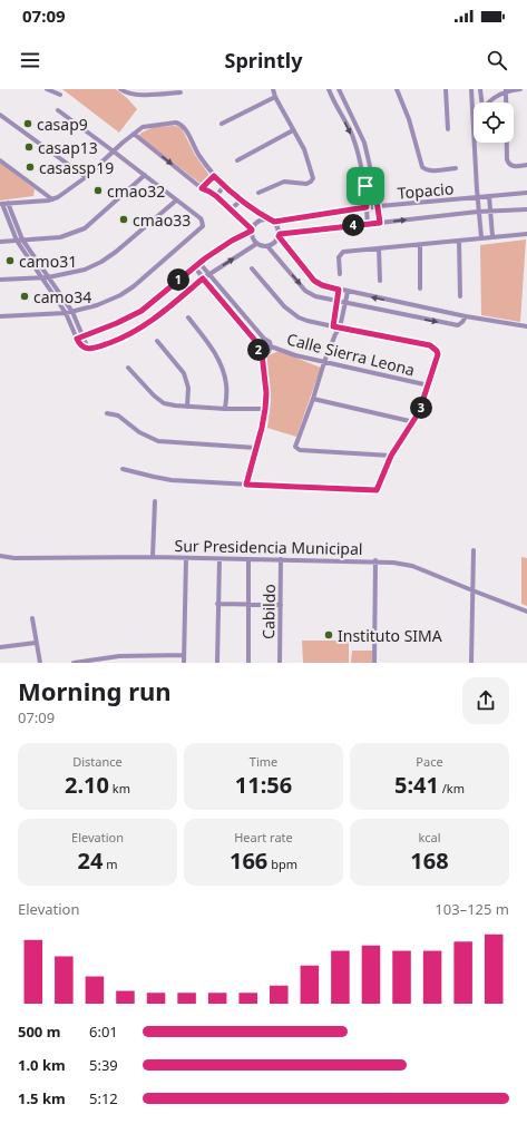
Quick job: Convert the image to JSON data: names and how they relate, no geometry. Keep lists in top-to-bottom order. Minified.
{"streets":{"street":["Topacio","Calle Sierra Leona","Sur Presidencia Municipal","Cabildo"]},"crossings":[["Sur Presidencia Municipal","Cabildo"]],"places":["casap9","casap13","casassp19","cmao32","cmao33","camo31","camo34","Instituto SIMA"],"page":{"status":"07:09","header":"Sprintly","pins":["4","1","2","3"],"heading":["Morning run","07:09"],"stats":[["Distance","2.10 km"],["Time","11:56"],["Pace","5:41 /km"],["Elevation","24 m"],["Heart rate","166 bpm"],["kcal","168"]],"chart":["Elevation","103–125 m"],"list":[{"name":"500 m","note":"6:01"},{"name":"1.0 km","note":"5:39"},{"name":"1.5 km","note":"5:12"}]}}
